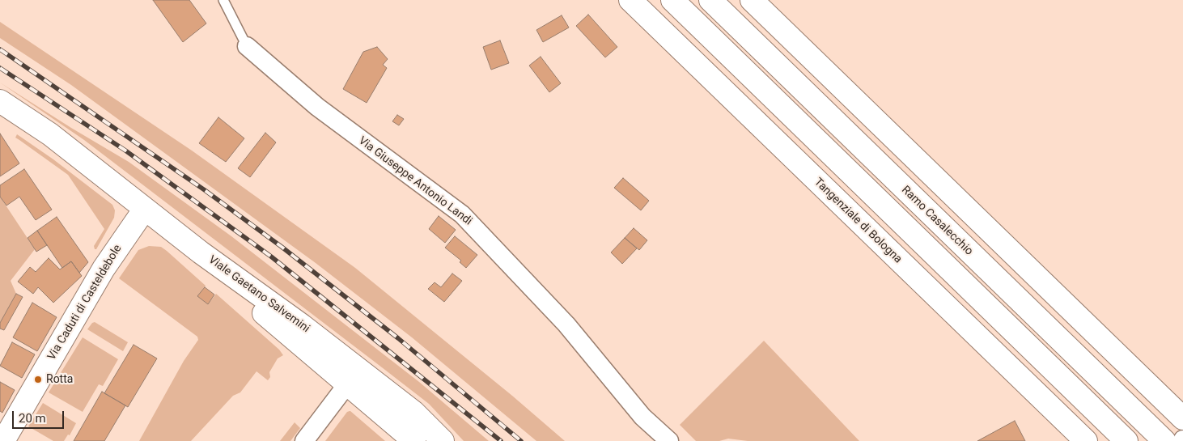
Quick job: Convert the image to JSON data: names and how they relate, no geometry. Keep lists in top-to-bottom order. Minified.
{"streets":{"main road":["Tangenziale di Bologna","Ramo Casalecchio","Viale Gaetano Salvemini","Via Caduti di Casteldebole"],"street":["Via Giuseppe Antonio Landi"]},"places":["Rotta"],"scale_bar":"20 m"}
